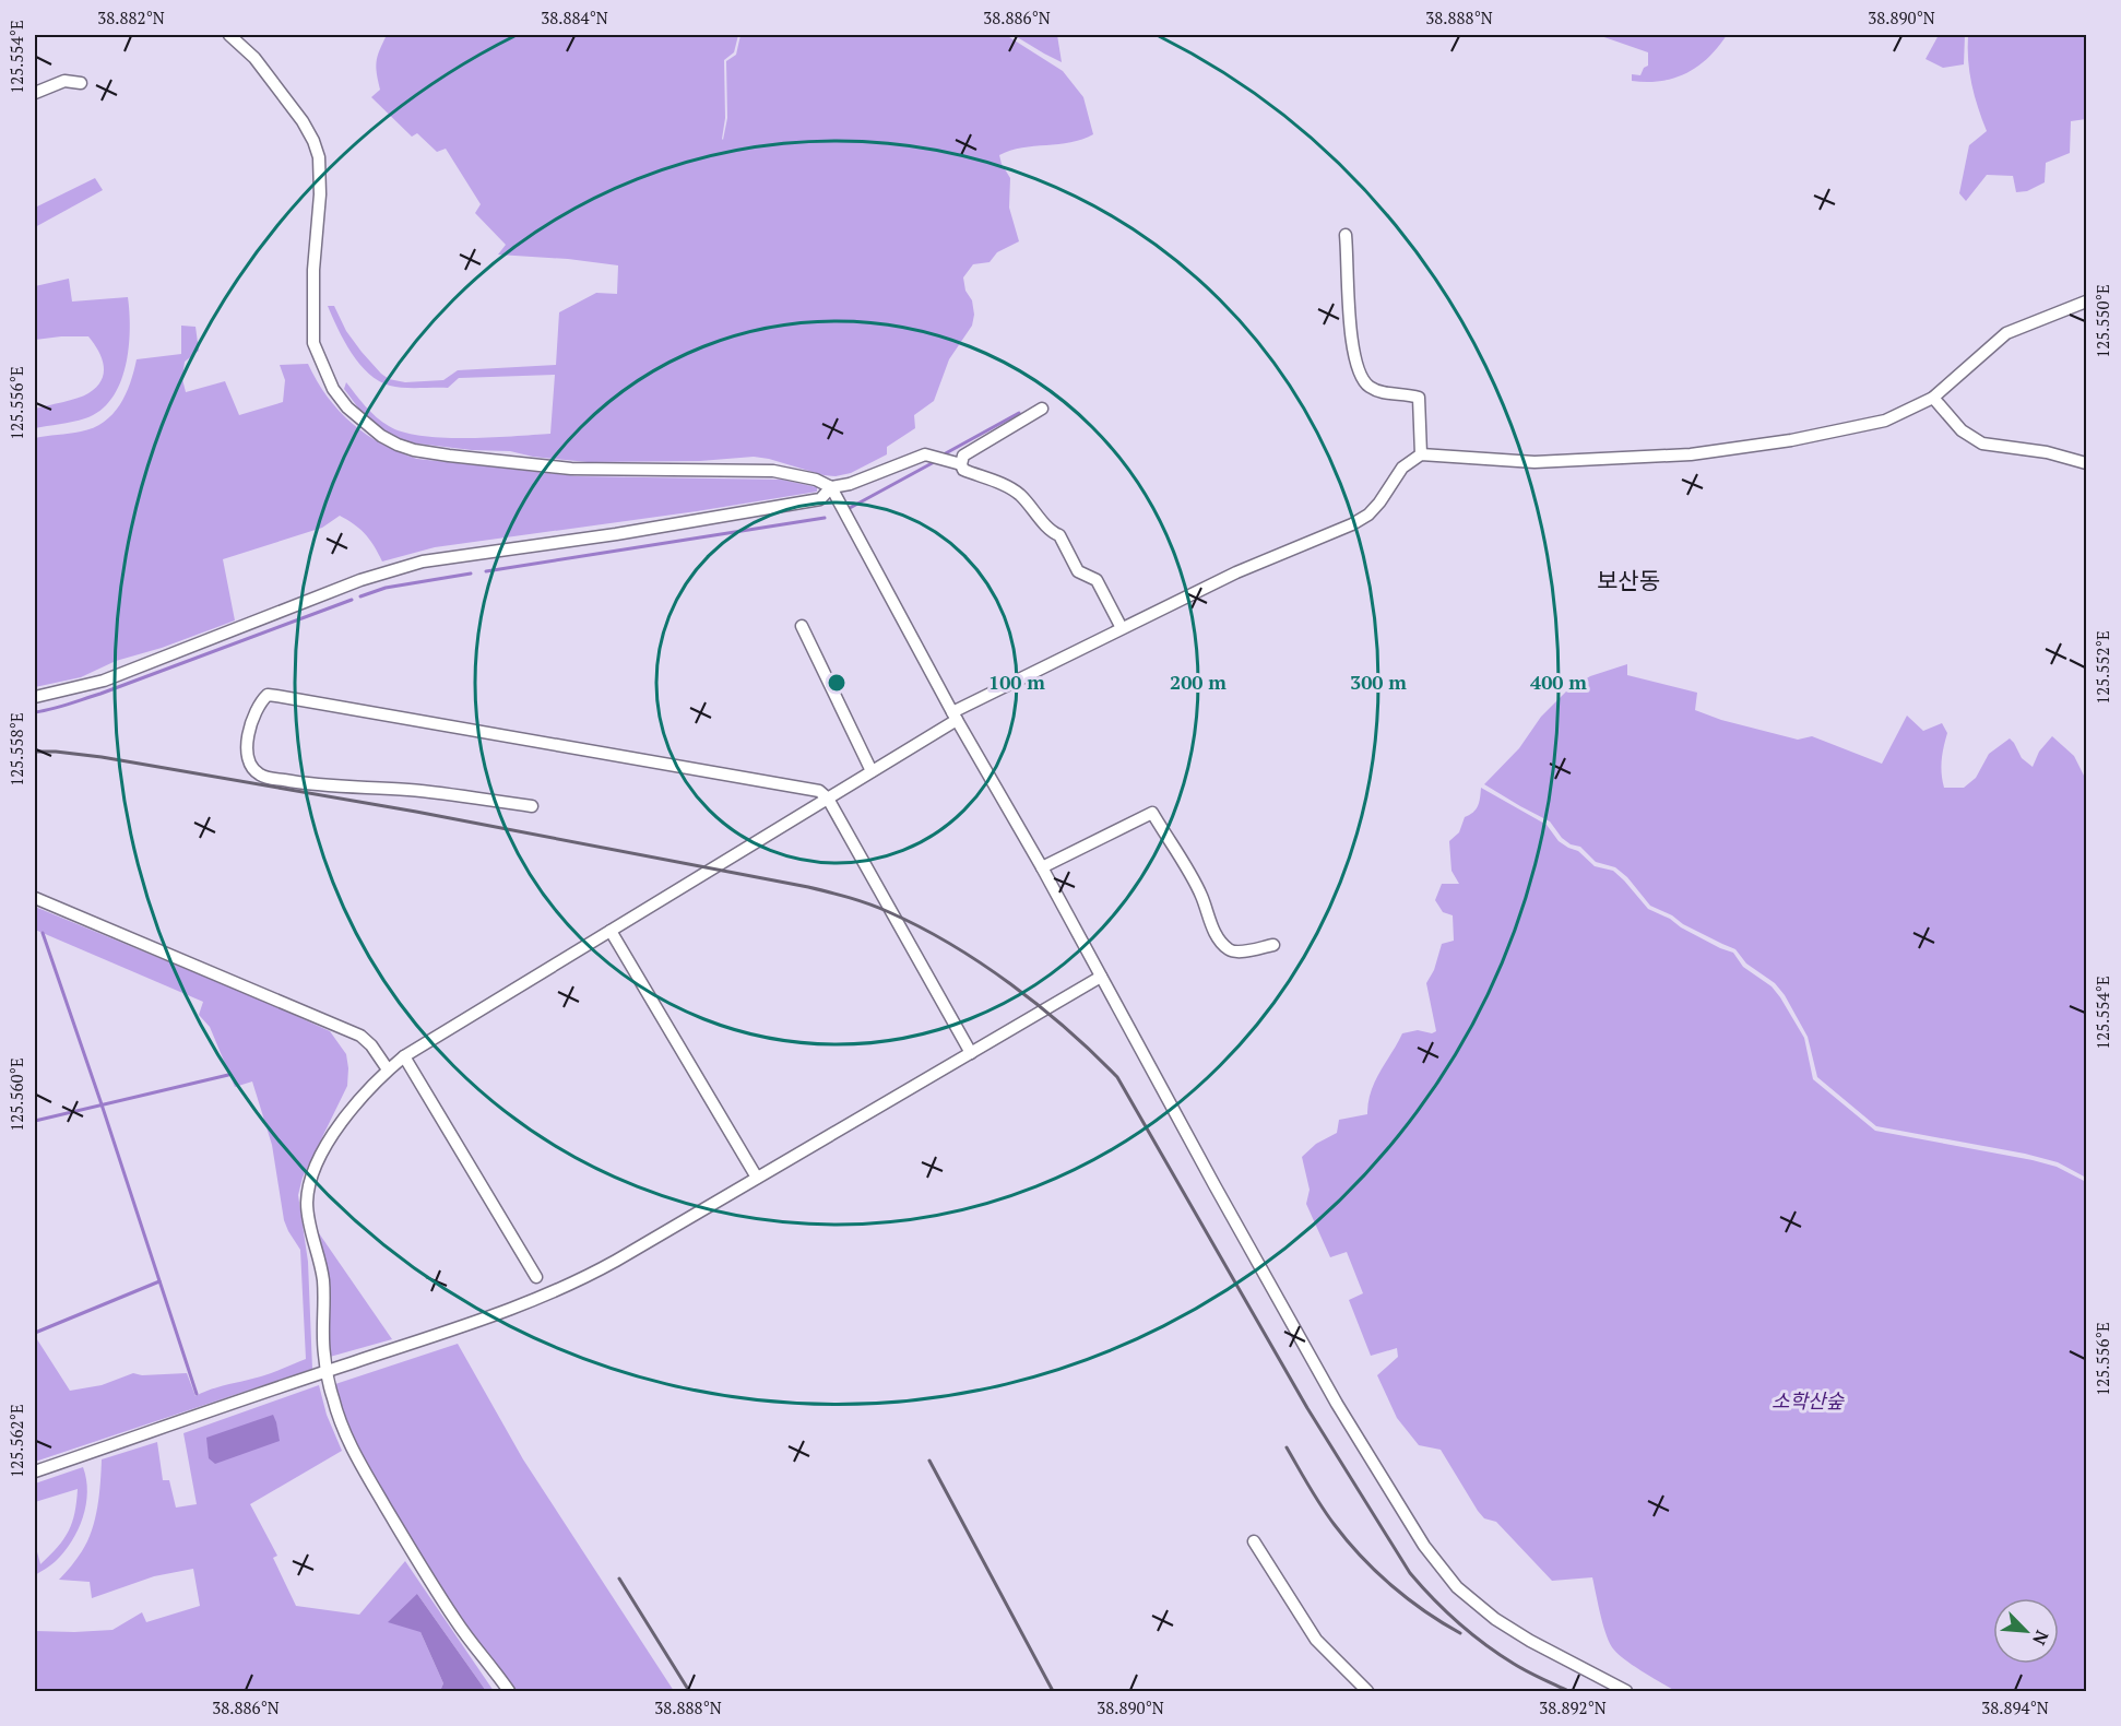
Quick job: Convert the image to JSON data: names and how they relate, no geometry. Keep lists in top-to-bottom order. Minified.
{"districts":["보산동"],"parks":["소학산숲"],"north":"bottom right","coordinates":["38.882°N","38.884°N","38.886°N","38.888°N","38.890°N","125.554°E","125.550°E","125.556°E","125.552°E","125.558°E","125.560°E","125.562°E","38.892°N","38.894°N"],"rings":["100 m","200 m","300 m","400 m"]}
